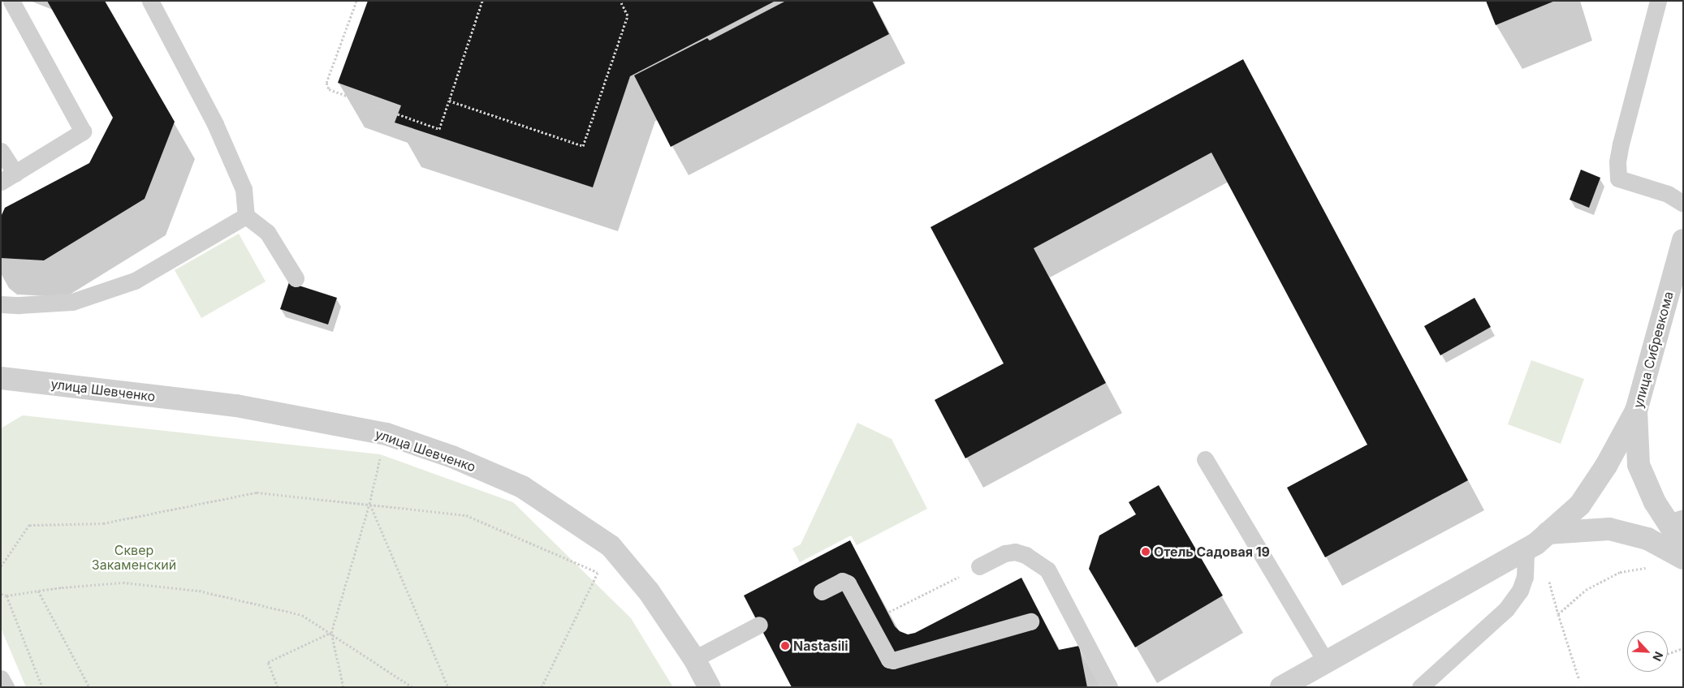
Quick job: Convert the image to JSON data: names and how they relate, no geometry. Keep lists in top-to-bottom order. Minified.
{"streets":{"street":["улица Сибревкома","улица Шевченко"]},"parks":["Сквер Закаменский"],"places":["Отель Садовая 19","Nastasili"],"north":"bottom right"}
